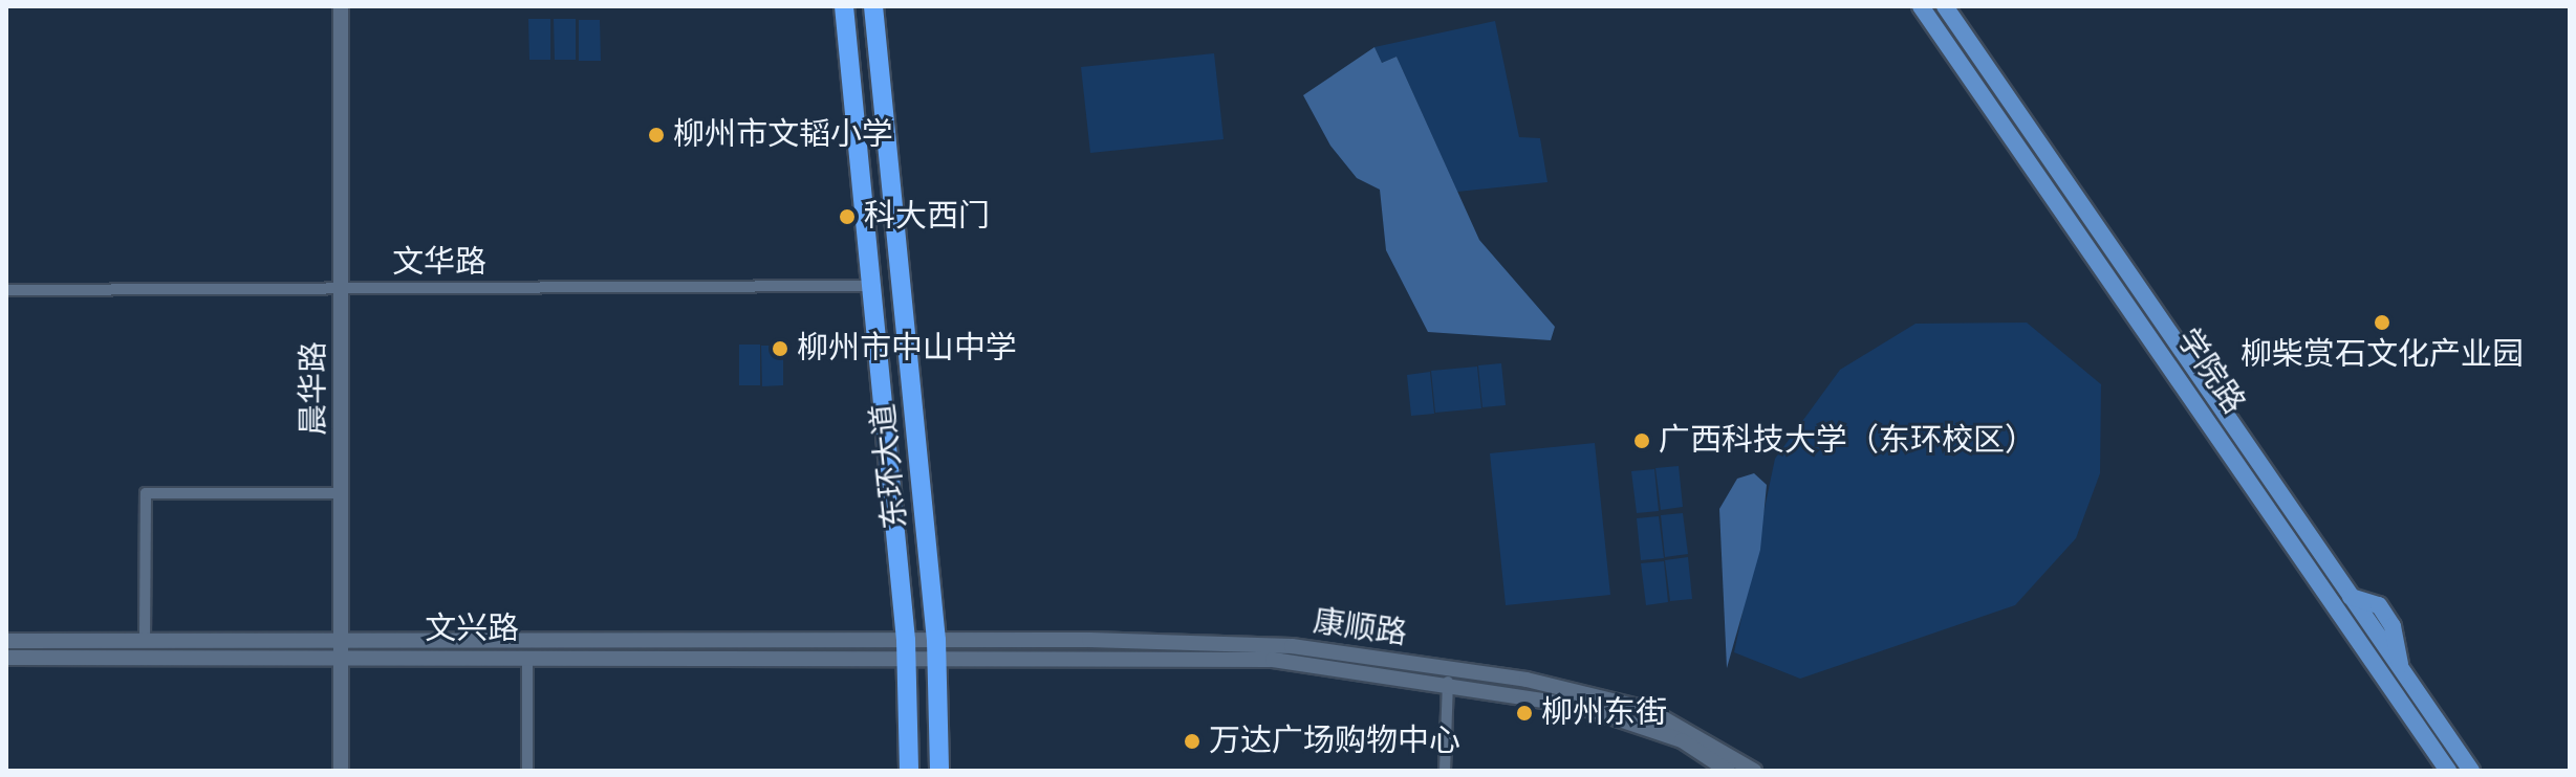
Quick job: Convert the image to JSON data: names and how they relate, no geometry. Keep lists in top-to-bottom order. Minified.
{"streets":{"highway":["东环大道"],"main road":["学院路","晨华路","康顺路","文兴路"],"street":["文华路"]},"crossings":[["文华路","晨华路"],["文华路","东环大道"],["晨华路","文兴路"],["东环大道","康顺路"],["东环大道","文兴路"],["康顺路","文兴路"]],"places":["柳州市文韬小学","科大西门","柳柴赏石文化产业园","柳州市中山中学","广西科技大学（东环校区）","柳州东街","万达广场购物中心"]}
